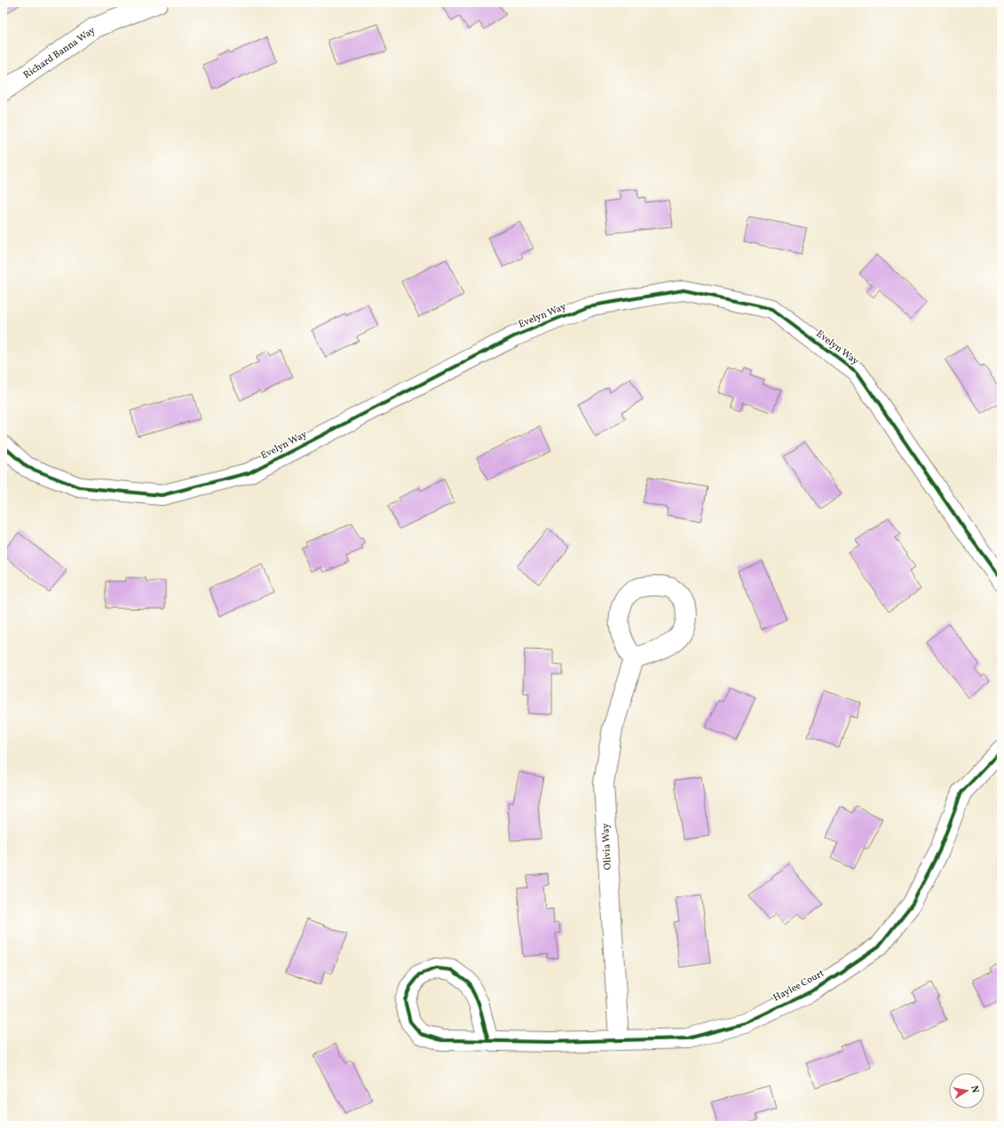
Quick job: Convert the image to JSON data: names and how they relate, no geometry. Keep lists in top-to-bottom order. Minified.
{"streets":{"street":["Richard Banna Way","Evelyn Way","Olivia Way","Haylee Court"]},"crossings":[["Olivia Way","Haylee Court"]],"north":"right"}
